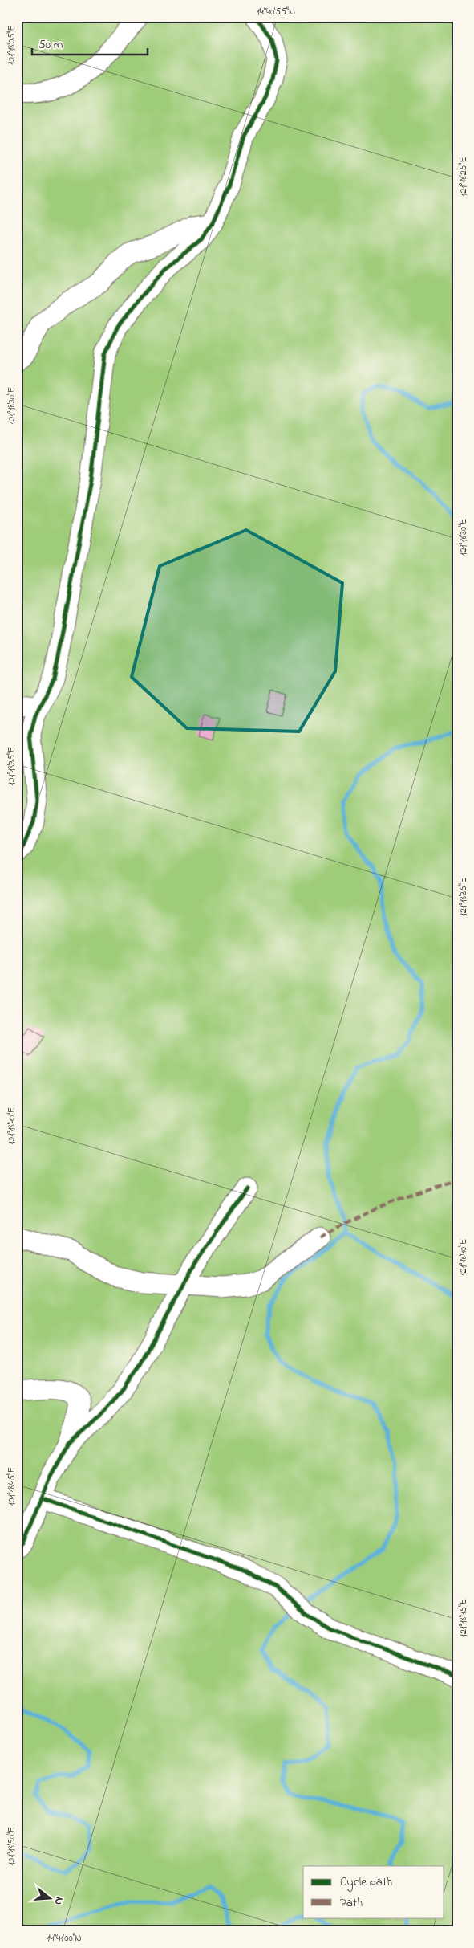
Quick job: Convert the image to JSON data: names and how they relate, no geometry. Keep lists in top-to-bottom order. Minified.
{"legend":["Cycle path","Path"],"scale_bar":"50 m","north":"right","coordinates":["14°40'55\"N","121°18'25\"E","121°18'30\"E","121°18'35\"E","121°18'40\"E","121°18'45\"E","121°18'50\"E","14°41'00\"N"]}
